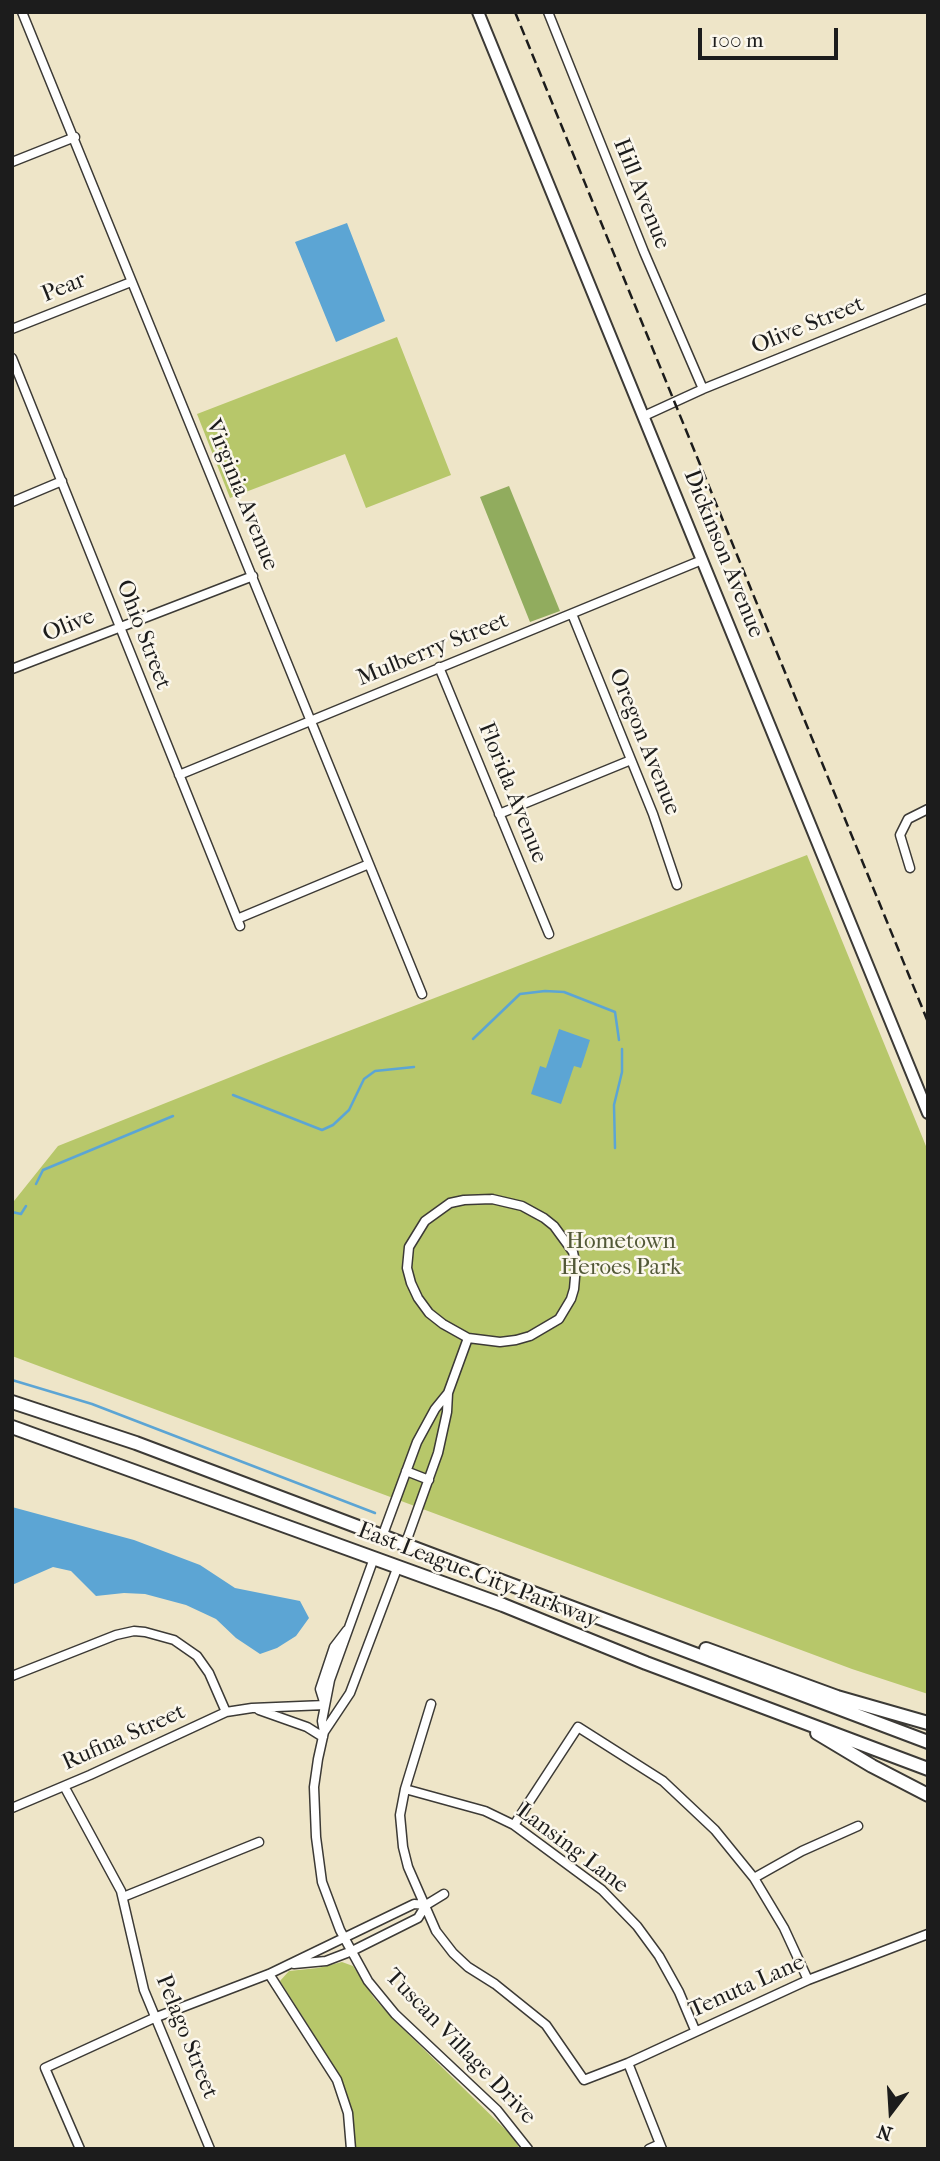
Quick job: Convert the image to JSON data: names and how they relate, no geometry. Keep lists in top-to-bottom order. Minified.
{"streets":{"main road":["East League City Parkway"],"street":["Hill Avenue","Pear","Olive Street","Virginia Avenue","Dickinson Avenue","Olive","Ohio Street","Mulberry Street","Oregon Avenue","Florida Avenue","Rufina Street","Lansing Lane","Tenuta Lane","Pelago Street","Tuscan Village Drive"]},"crossings":[["Hill Avenue","Olive Street"],["Pear","Virginia Avenue"],["Olive Street","Dickinson Avenue"],["Virginia Avenue","Olive"],["Virginia Avenue","Ohio Street"],["Virginia Avenue","Mulberry Street"],["Dickinson Avenue","Mulberry Street"],["Olive","Ohio Street"],["Ohio Street","Mulberry Street"],["Mulberry Street","Oregon Avenue"],["Mulberry Street","Florida Avenue"],["East League City Parkway","Tuscan Village Drive"],["Rufina Street","Pelago Street"],["Rufina Street","Tuscan Village Drive"],["Lansing Lane","Tenuta Lane"]],"parks":["Hometown Heroes Park"],"scale_bar":"100 m","north":"bottom"}
